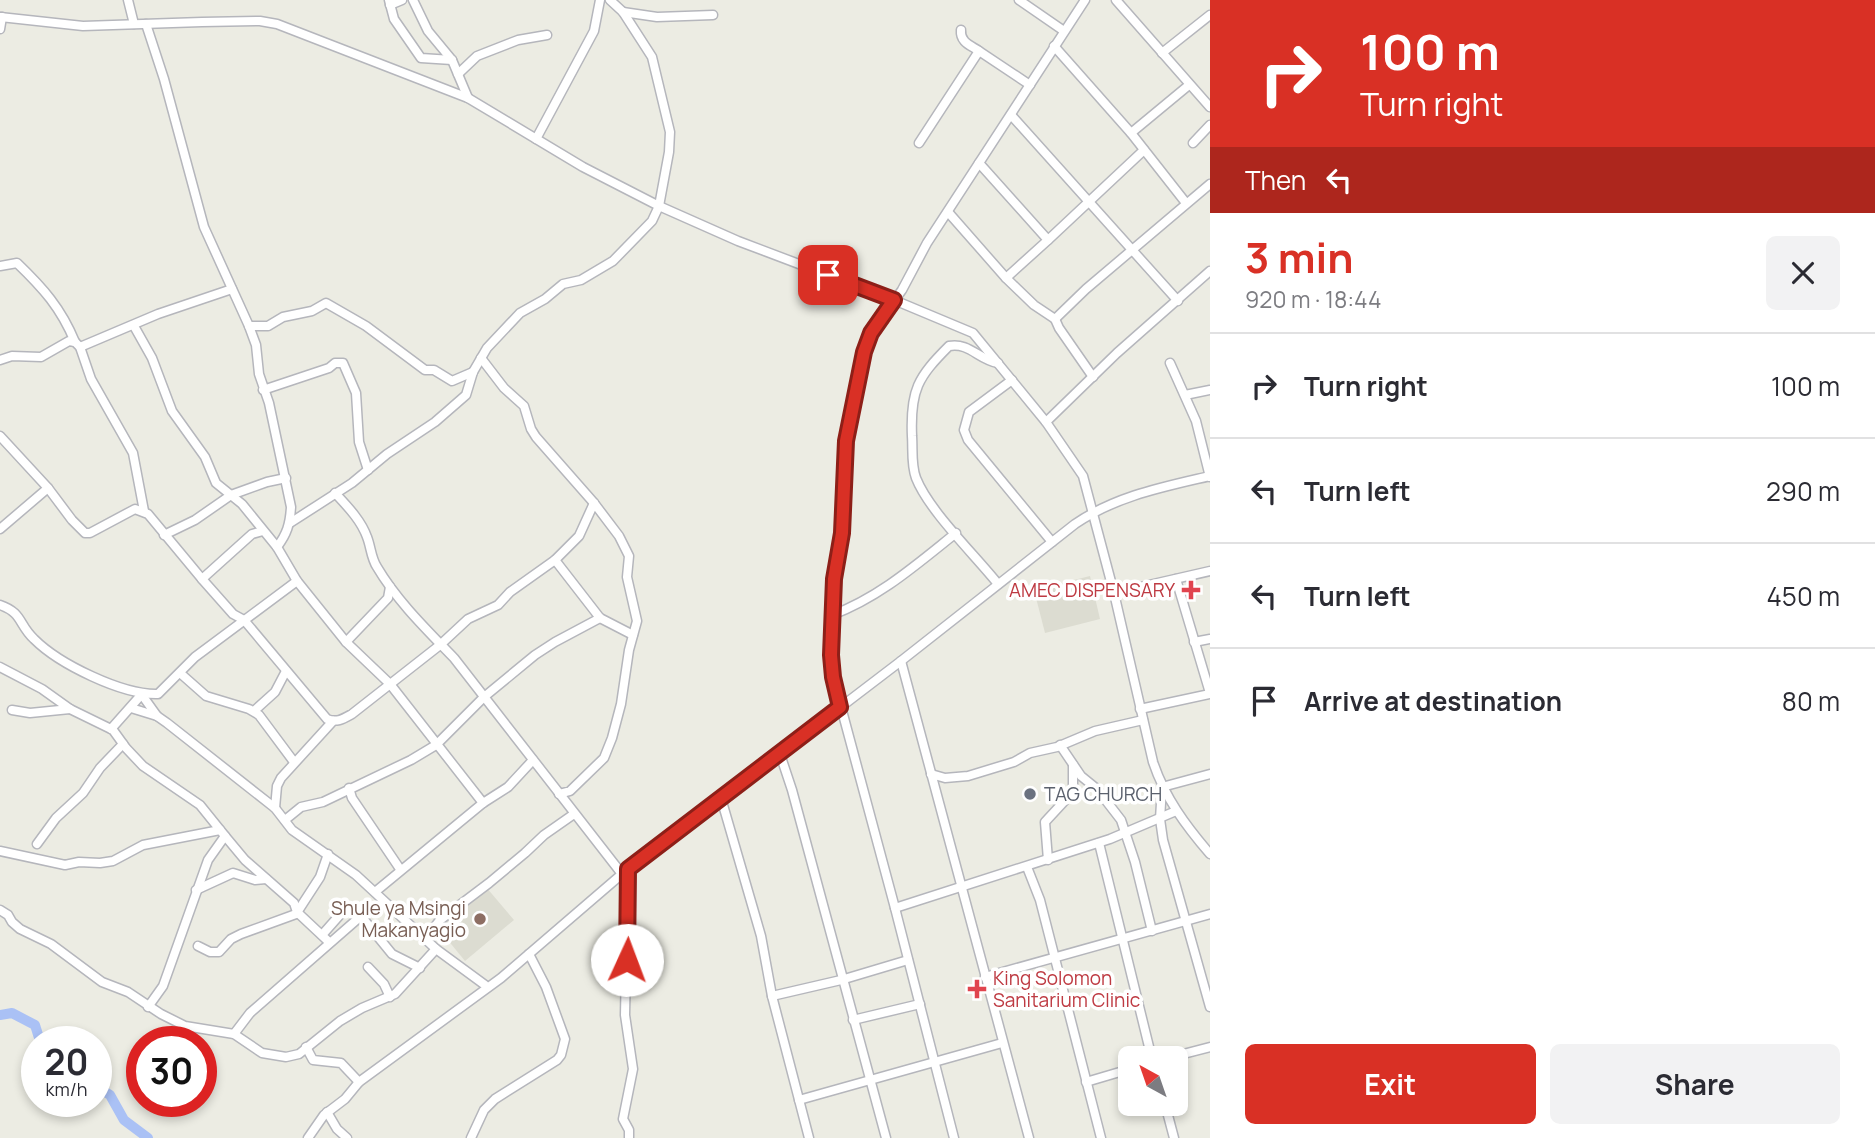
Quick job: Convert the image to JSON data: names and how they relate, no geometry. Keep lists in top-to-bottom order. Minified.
{"places":{"health":["AMEC DISPENSARY","King Solomon Sanitarium Clinic"],"other":["TAG CHURCH","Shule ya Msingi Makanyagio"]},"north":"top left","page":{"turn":["100 m","Turn right"],"then":"Then","heading":["3 min","920 m · 18:44"],"list":[{"name":"Turn right","value":"100 m"},{"name":"Turn left","value":"290 m"},{"name":"Turn left","value":"450 m"},{"name":"Arrive at destination","value":"80 m"}],"speed":"20 km/h","limit":"30","buttons":["Exit","Share"]}}
